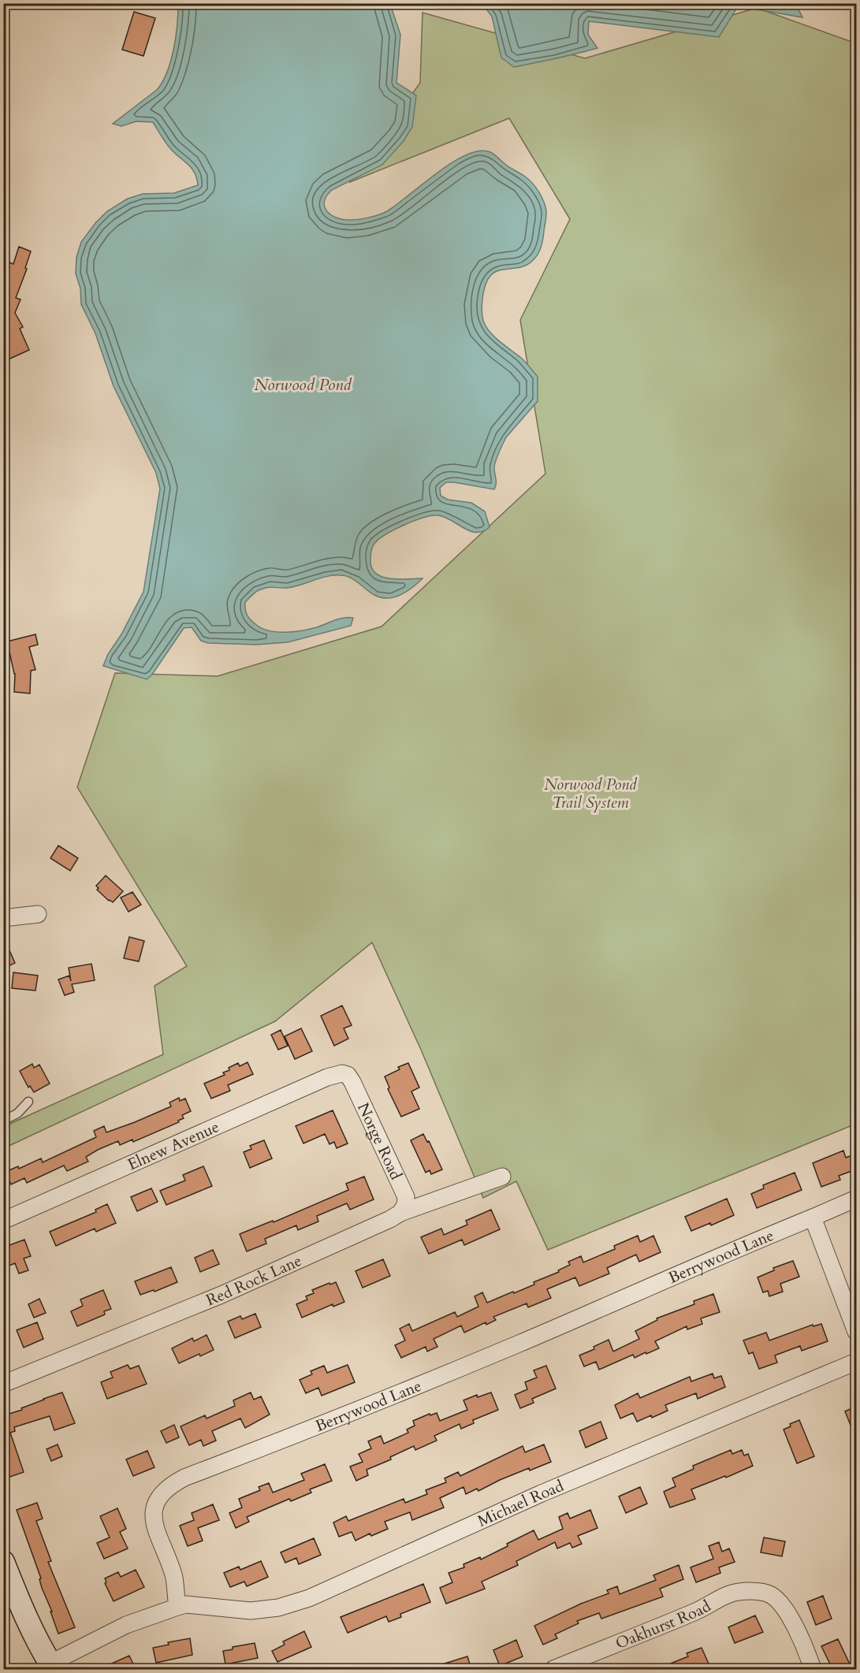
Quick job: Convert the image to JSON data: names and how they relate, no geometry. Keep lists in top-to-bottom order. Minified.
{"streets":{"street":["Norge Road","Elnew Avenue","Berrywood Lane","Red Rock Lane","Michael Road","Oakhurst Road"]},"crossings":[["Norge Road","Elnew Avenue"],["Norge Road","Red Rock Lane"],["Berrywood Lane","Michael Road"]],"water":["Norwood Pond"],"parks":["Norwood Pond Trail System"]}
